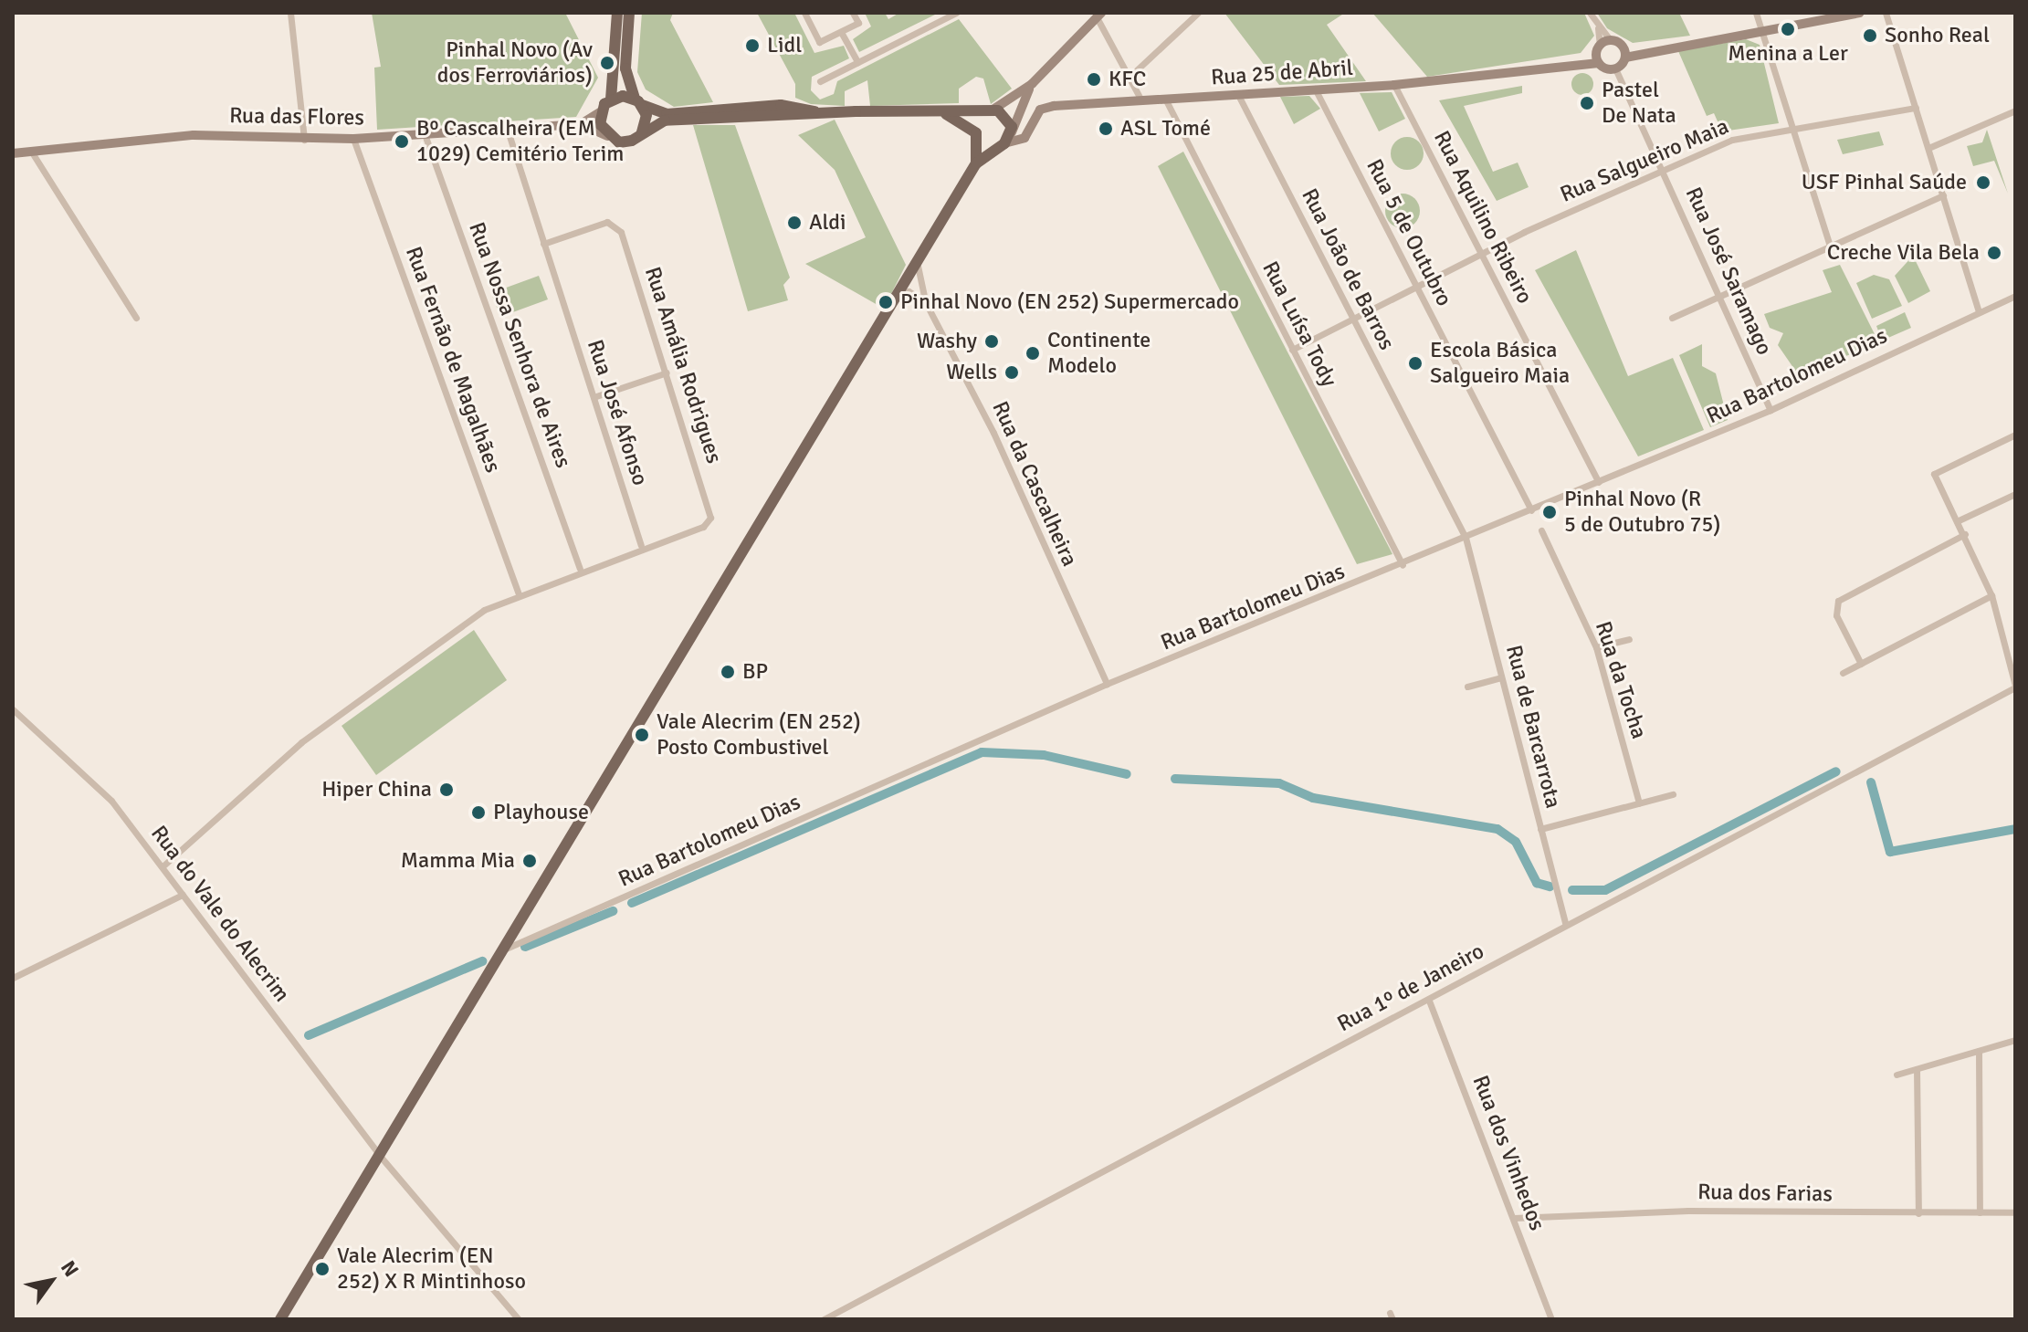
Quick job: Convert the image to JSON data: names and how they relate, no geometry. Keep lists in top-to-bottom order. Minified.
{"streets":{"street":["Rua 25 de Abril","Rua das Flores","Rua Salgueiro Maia","Rua Aquilino Ribeiro","Rua 5 de Outubro","Rua João de Barros","Rua José Saramago","Rua Luísa Tody","Rua Nossa Senhora de Aires","Rua Fernão de Magalhães","Rua Amália Rodrigues","Rua Bartolomeu Dias","Rua José Afonso","Rua da Cascalheira","Rua da Tocha","Rua de Barcarrota","Rua do Vale do Alecrim","Rua 1º de Janeiro","Rua dos Vinhedos","Rua dos Farias"]},"crossings":[["Rua 25 de Abril","Rua Aquilino Ribeiro"],["Rua 25 de Abril","Rua 5 de Outubro"],["Rua 25 de Abril","Rua João de Barros"],["Rua 25 de Abril","Rua Luísa Tody"],["Rua das Flores","Rua Nossa Senhora de Aires"],["Rua das Flores","Rua Fernão de Magalhães"],["Rua das Flores","Rua José Afonso"],["Rua Salgueiro Maia","Rua Aquilino Ribeiro"],["Rua Salgueiro Maia","Rua 5 de Outubro"],["Rua Salgueiro Maia","Rua João de Barros"],["Rua Salgueiro Maia","Rua José Saramago"],["Rua Salgueiro Maia","Rua Luísa Tody"],["Rua Aquilino Ribeiro","Rua Bartolomeu Dias"],["Rua 5 de Outubro","Rua Bartolomeu Dias"],["Rua João de Barros","Rua Bartolomeu Dias"],["Rua João de Barros","Rua de Barcarrota"],["Rua José Saramago","Rua Bartolomeu Dias"],["Rua Luísa Tody","Rua Bartolomeu Dias"],["Rua Amália Rodrigues","Rua José Afonso"],["Rua Bartolomeu Dias","Rua da Cascalheira"],["Rua Bartolomeu Dias","Rua de Barcarrota"],["Rua de Barcarrota","Rua 1º de Janeiro"],["Rua 1º de Janeiro","Rua dos Vinhedos"],["Rua dos Vinhedos","Rua dos Farias"]],"places":["Menina a Ler","Sonho Real","Lidl","Pinhal Novo (Av dos Ferroviários)","KFC","Pastel De Nata","ASL Tomé","Bº Cascalheira (EM 1029) Cemitério Terim","USF Pinhal Saúde","Aldi","Creche Vila Bela","Pinhal Novo (EN 252) Supermercado","Washy","Continente Modelo","Escola Básica Salgueiro Maia","Wells","Pinhal Novo (R 5 de Outubro 75)","BP","Vale Alecrim (EN 252) Posto Combustivel","Hiper China","Playhouse","Mamma Mia","Vale Alecrim (EN 252) X R Mintinhoso"],"north":"top right"}
